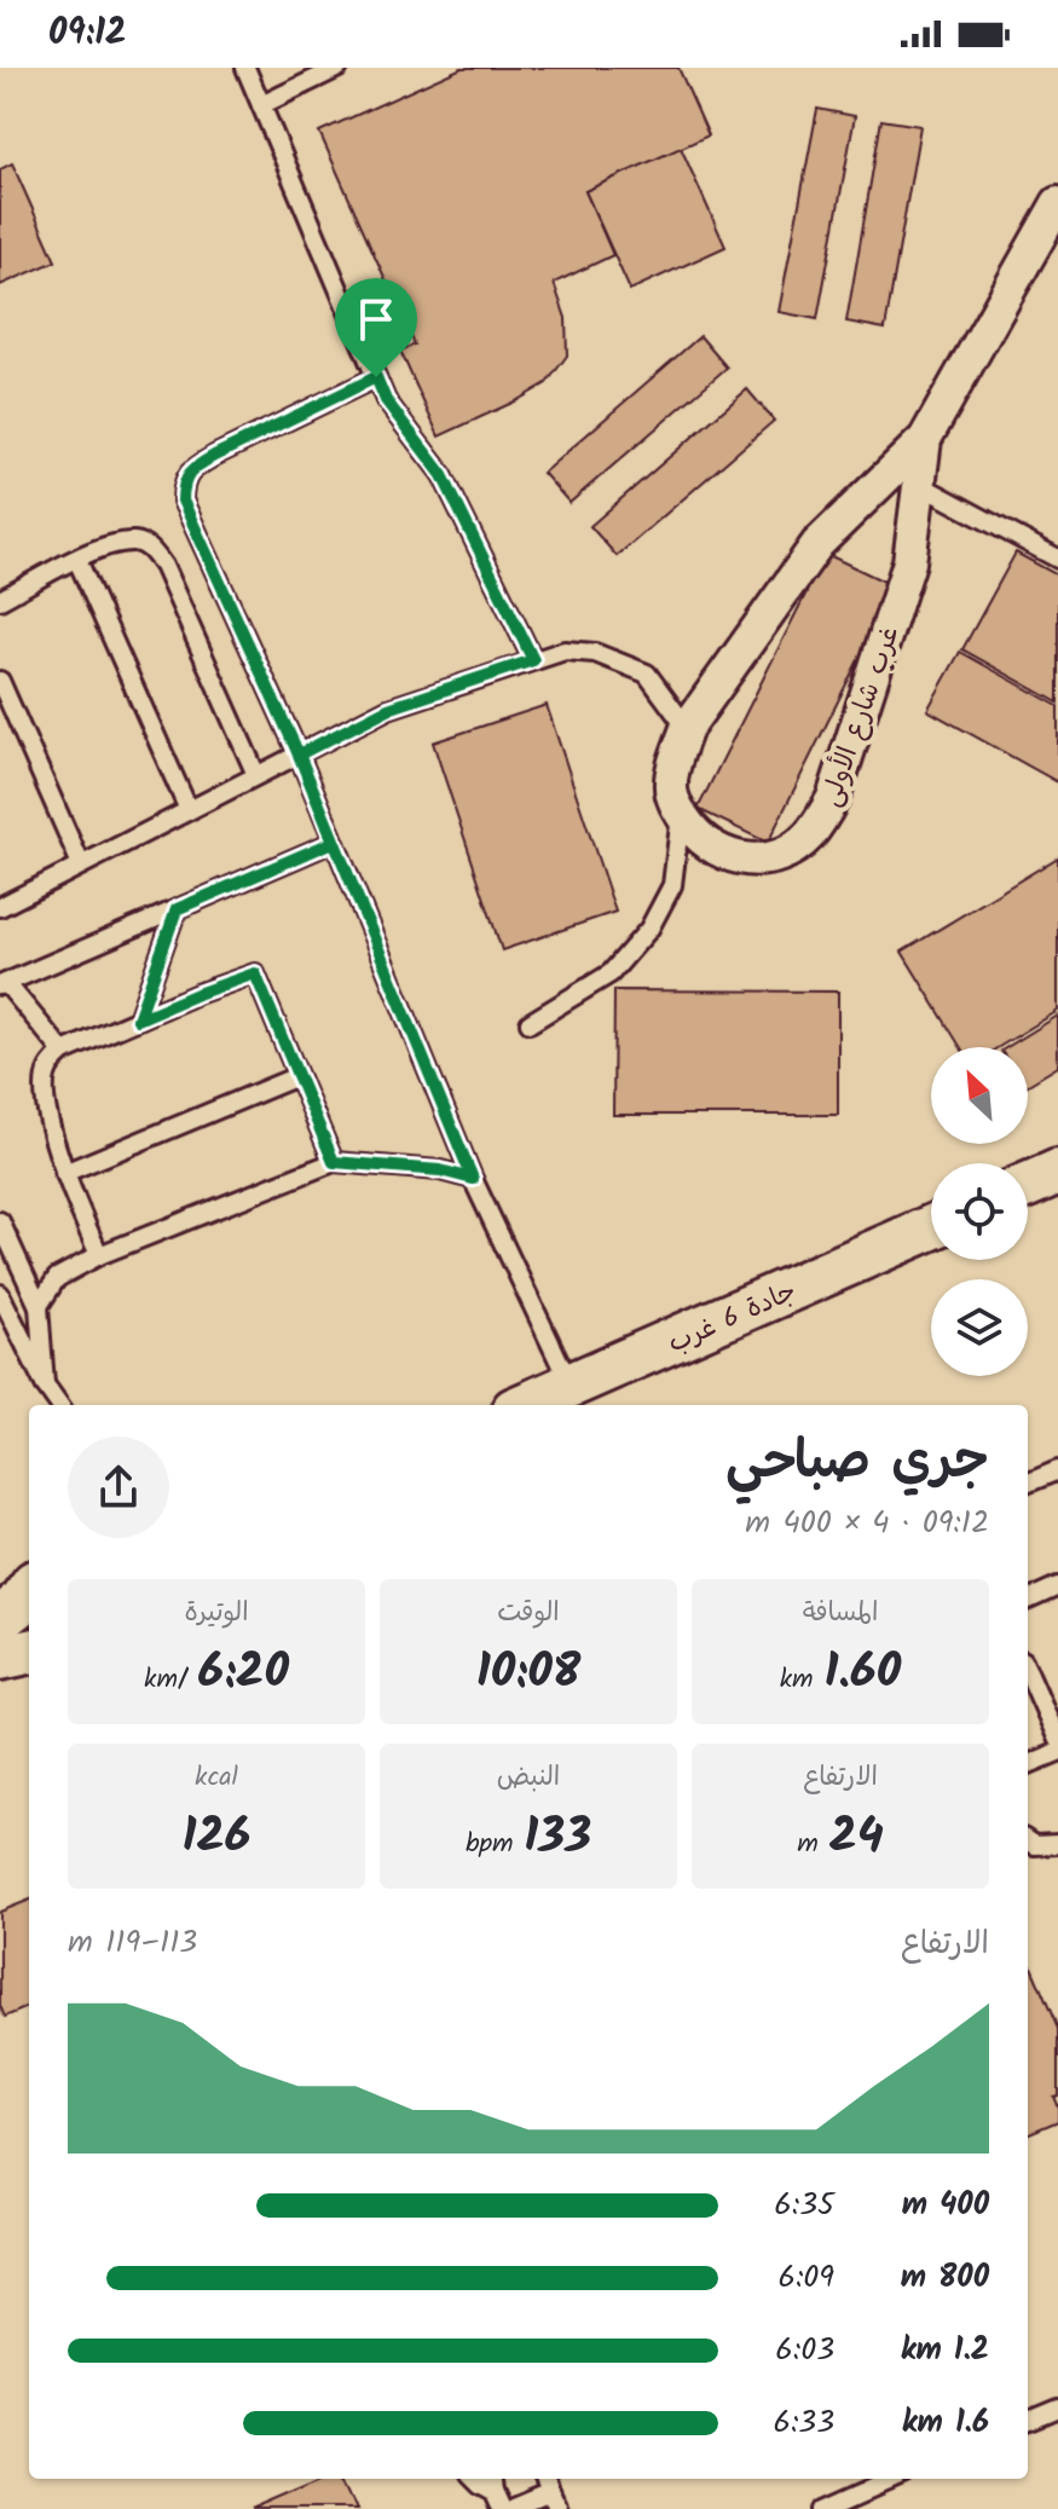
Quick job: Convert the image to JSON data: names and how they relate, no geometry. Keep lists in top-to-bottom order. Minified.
{"streets":{"main road":["جادة 6 غرب"],"street":["غرب شارع الأولى"]},"north":"top left","page":{"status":"09:12","heading":["جري صباحي","09:12 · 4 × 400 m"],"stats":[["المسافة","1.60 km"],["الوقت","10:08"],["الوتيرة","6:20 /km"],["الارتفاع","24 m"],["النبض","133 bpm"],["kcal","126"]],"chart":["الارتفاع","113–119 m"],"list":[{"name":"400 m","note":"6:35"},{"name":"800 m","note":"6:09"},{"name":"1.2 km","note":"6:03"},{"name":"1.6 km","note":"6:33"}]}}
